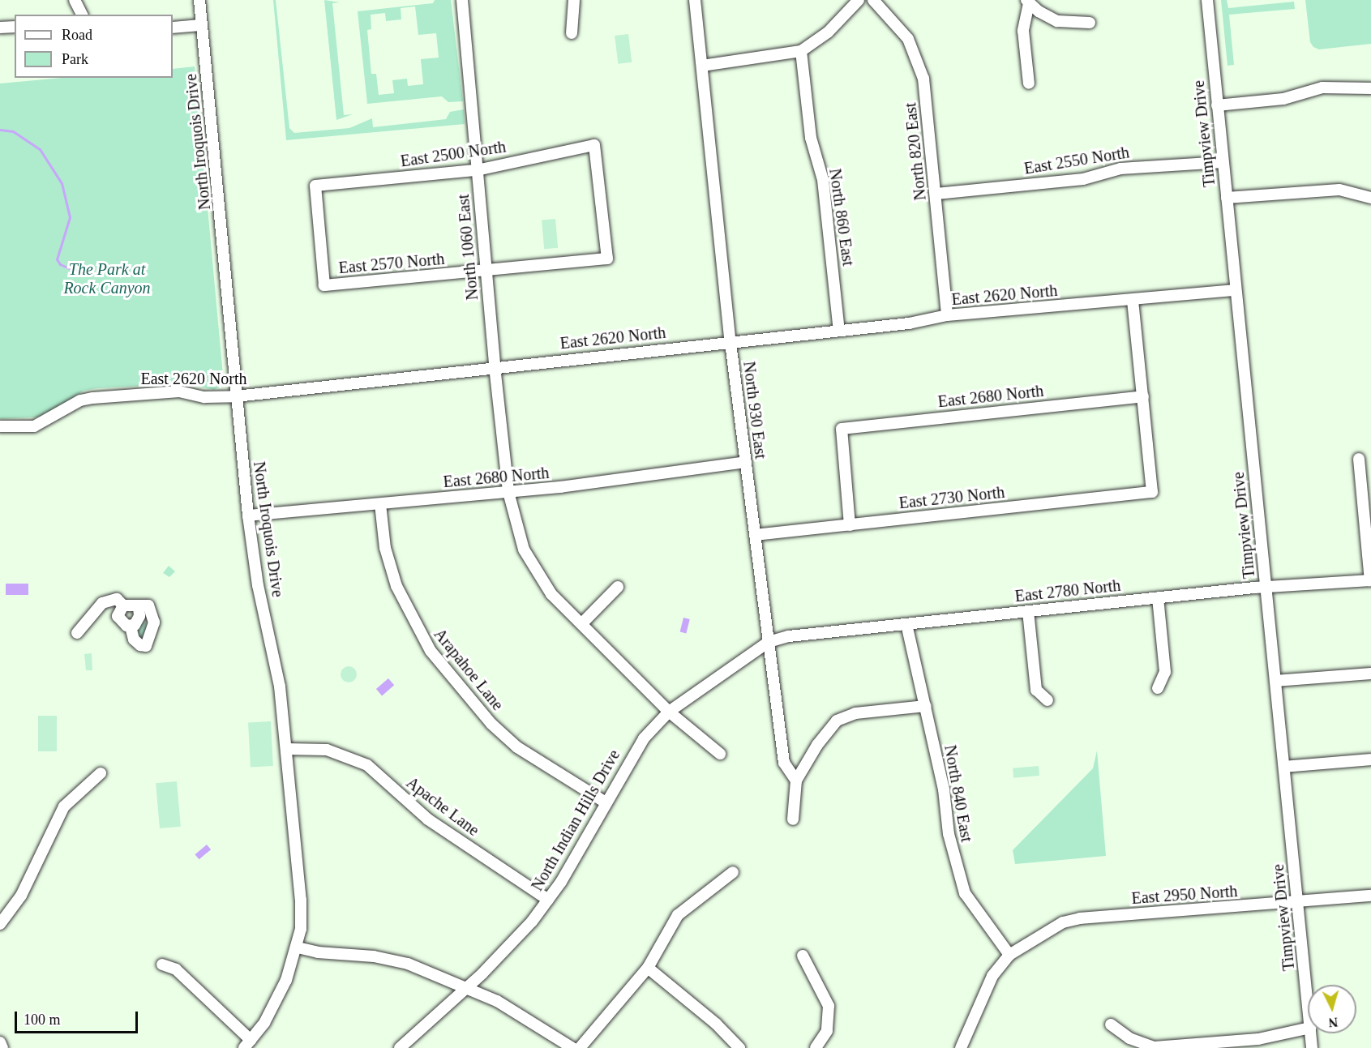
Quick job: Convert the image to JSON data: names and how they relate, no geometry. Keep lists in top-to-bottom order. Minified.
{"streets":{"street":["Timpview Drive","North Iroquois Drive","North 820 East","East 2500 North","East 2550 North","North 860 East","North 1060 East","East 2570 North","East 2620 North","East 2680 North","North 930 East","East 2730 North","East 2780 North","Arapahoe Lane","North 840 East","Apache Lane","North Indian Hills Drive","East 2950 North"]},"crossings":[["Timpview Drive","East 2550 North"],["Timpview Drive","East 2620 North"],["Timpview Drive","East 2780 North"],["Timpview Drive","East 2950 North"],["North Iroquois Drive","East 2620 North"],["North Iroquois Drive","East 2680 North"],["North Iroquois Drive","Apache Lane"],["North 820 East","East 2550 North"],["North 820 East","East 2620 North"],["East 2500 North","North 1060 East"],["East 2500 North","East 2570 North"],["North 860 East","East 2620 North"],["North 1060 East","East 2570 North"],["North 1060 East","East 2620 North"],["North 1060 East","East 2680 North"],["North 1060 East","North Indian Hills Drive"],["East 2620 North","North 930 East"],["East 2680 North","North 930 East"],["East 2680 North","East 2730 North"],["East 2680 North","Arapahoe Lane"],["North 930 East","East 2730 North"],["North 930 East","East 2780 North"],["North 930 East","North Indian Hills Drive"],["East 2780 North","North 840 East"],["East 2780 North","North Indian Hills Drive"],["Arapahoe Lane","North Indian Hills Drive"],["North 840 East","East 2950 North"],["Apache Lane","North Indian Hills Drive"]],"parks":["The Park at Rock Canyon"],"legend":["Road","Park"],"scale_bar":"100 m","north":"bottom"}
